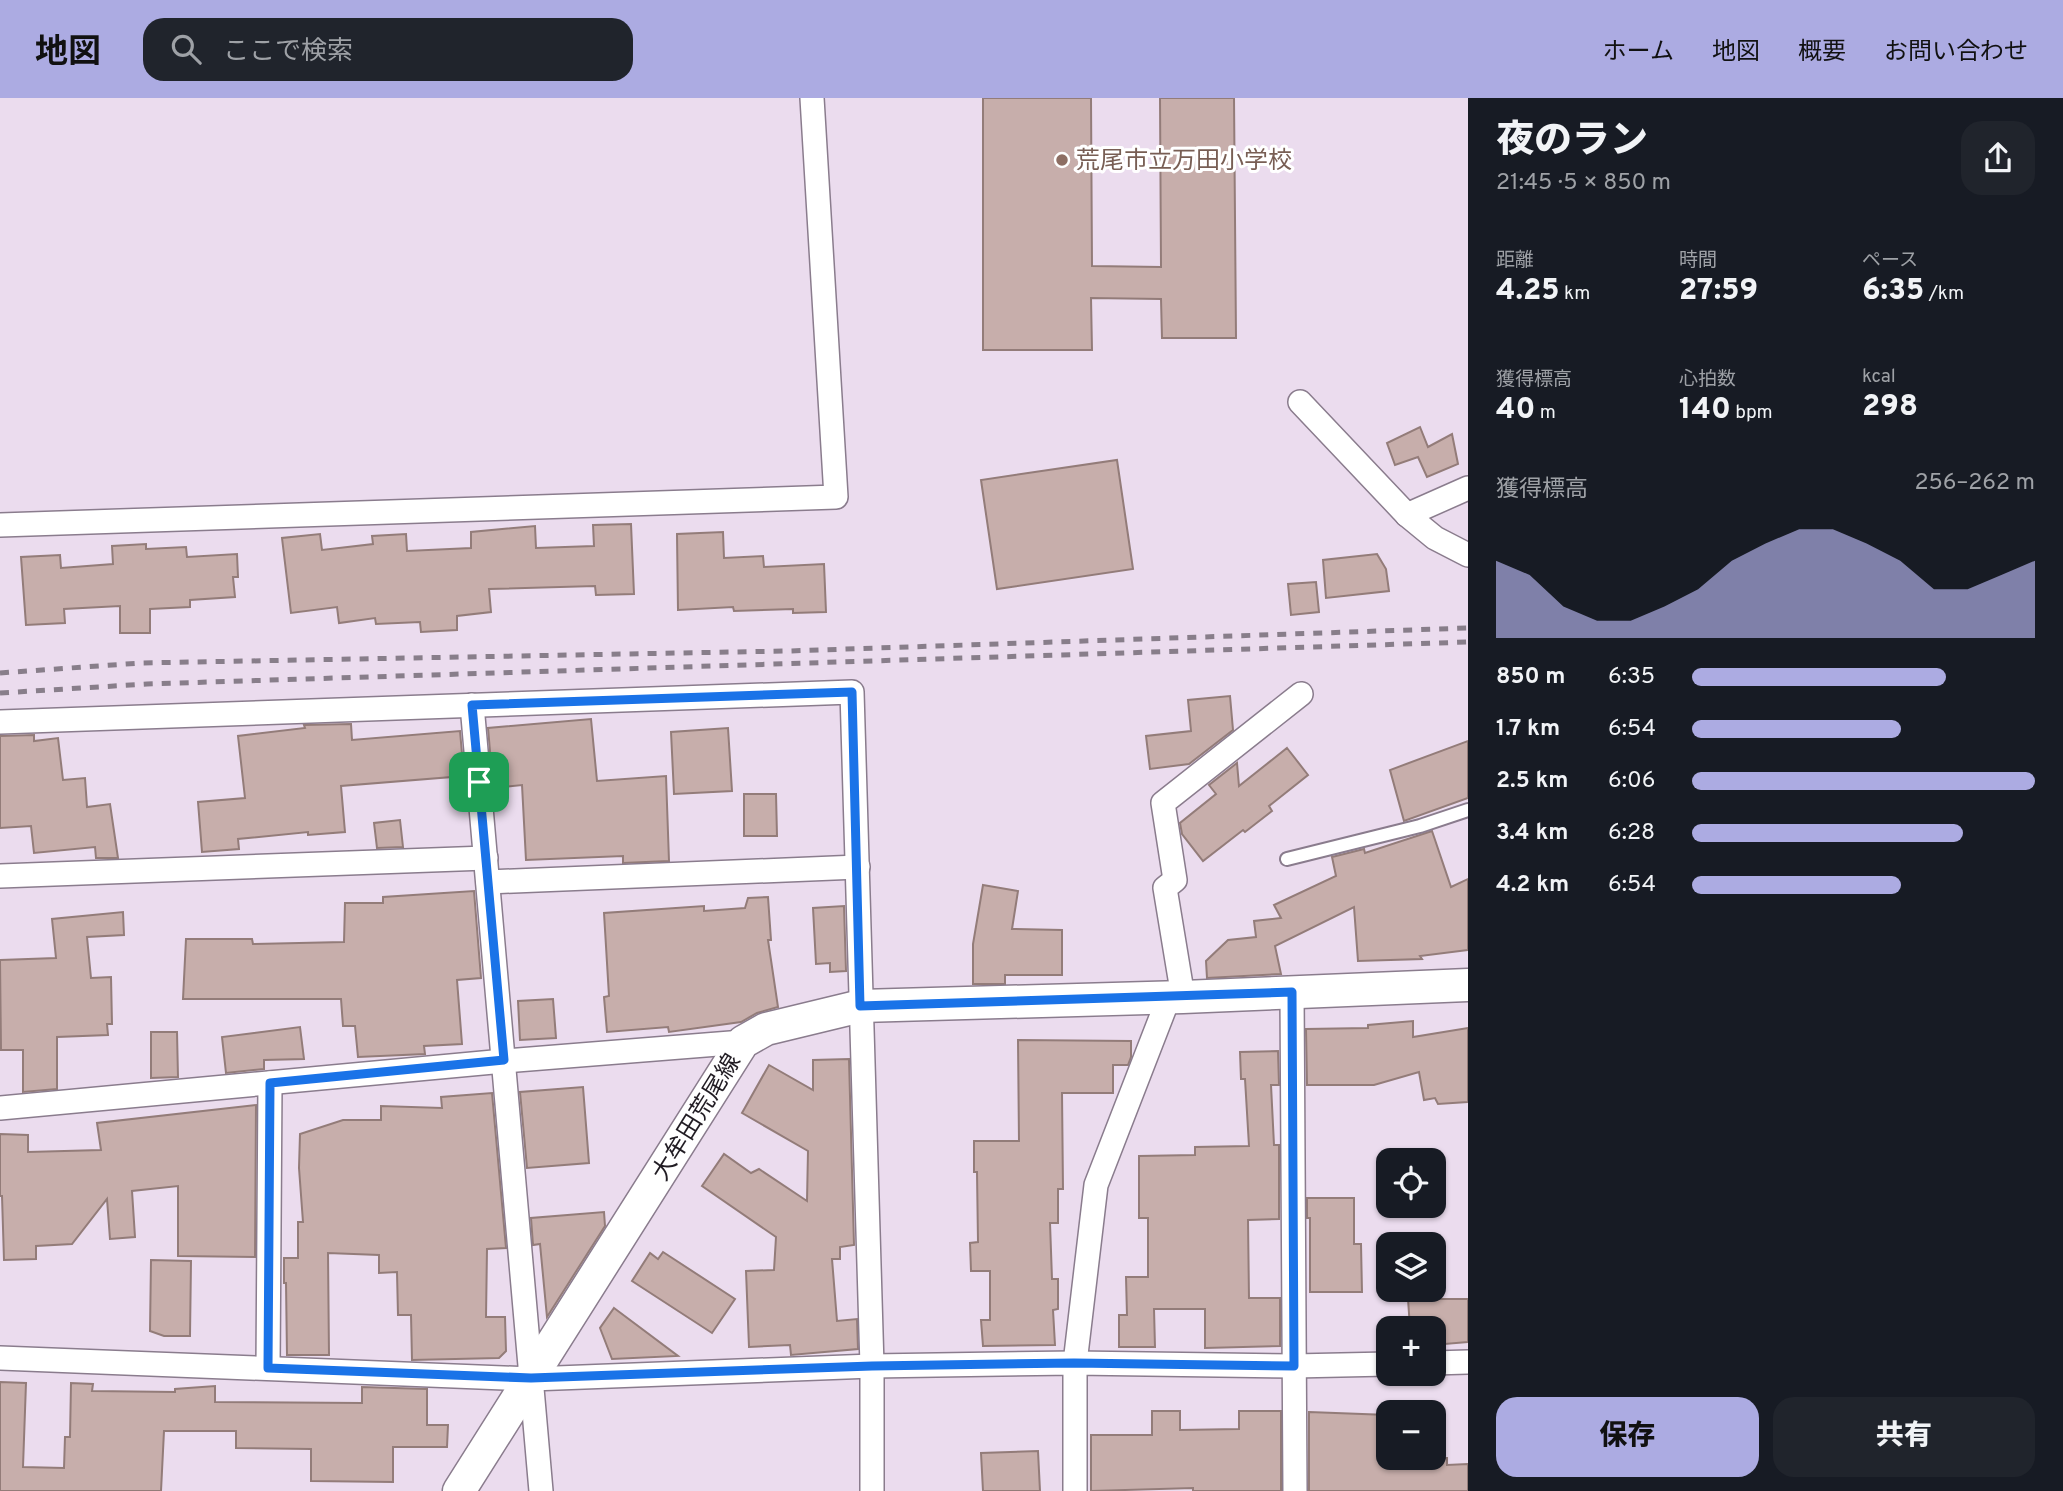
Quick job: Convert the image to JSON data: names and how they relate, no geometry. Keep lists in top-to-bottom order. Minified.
{"streets":{"main road":["大牟田荒尾線"]},"places":["荒尾市立万田小学校"],"page":{"header":"地図","search":"ここで検索","nav":["ホーム","地図","概要","お問い合わせ"],"heading":["夜のラン","21:45 · 5 × 850 m"],"stats":[["距離","4.25 km"],["時間","27:59"],["ペース","6:35 /km"],["獲得標高","40 m"],["心拍数","140 bpm"],["kcal","298"]],"chart":["獲得標高","256–262 m"],"list":[{"name":"850 m","note":"6:35"},{"name":"1.7 km","note":"6:54"},{"name":"2.5 km","note":"6:06"},{"name":"3.4 km","note":"6:28"},{"name":"4.2 km","note":"6:54"}],"map_buttons":["+","−"],"buttons":["保存","共有"]}}
